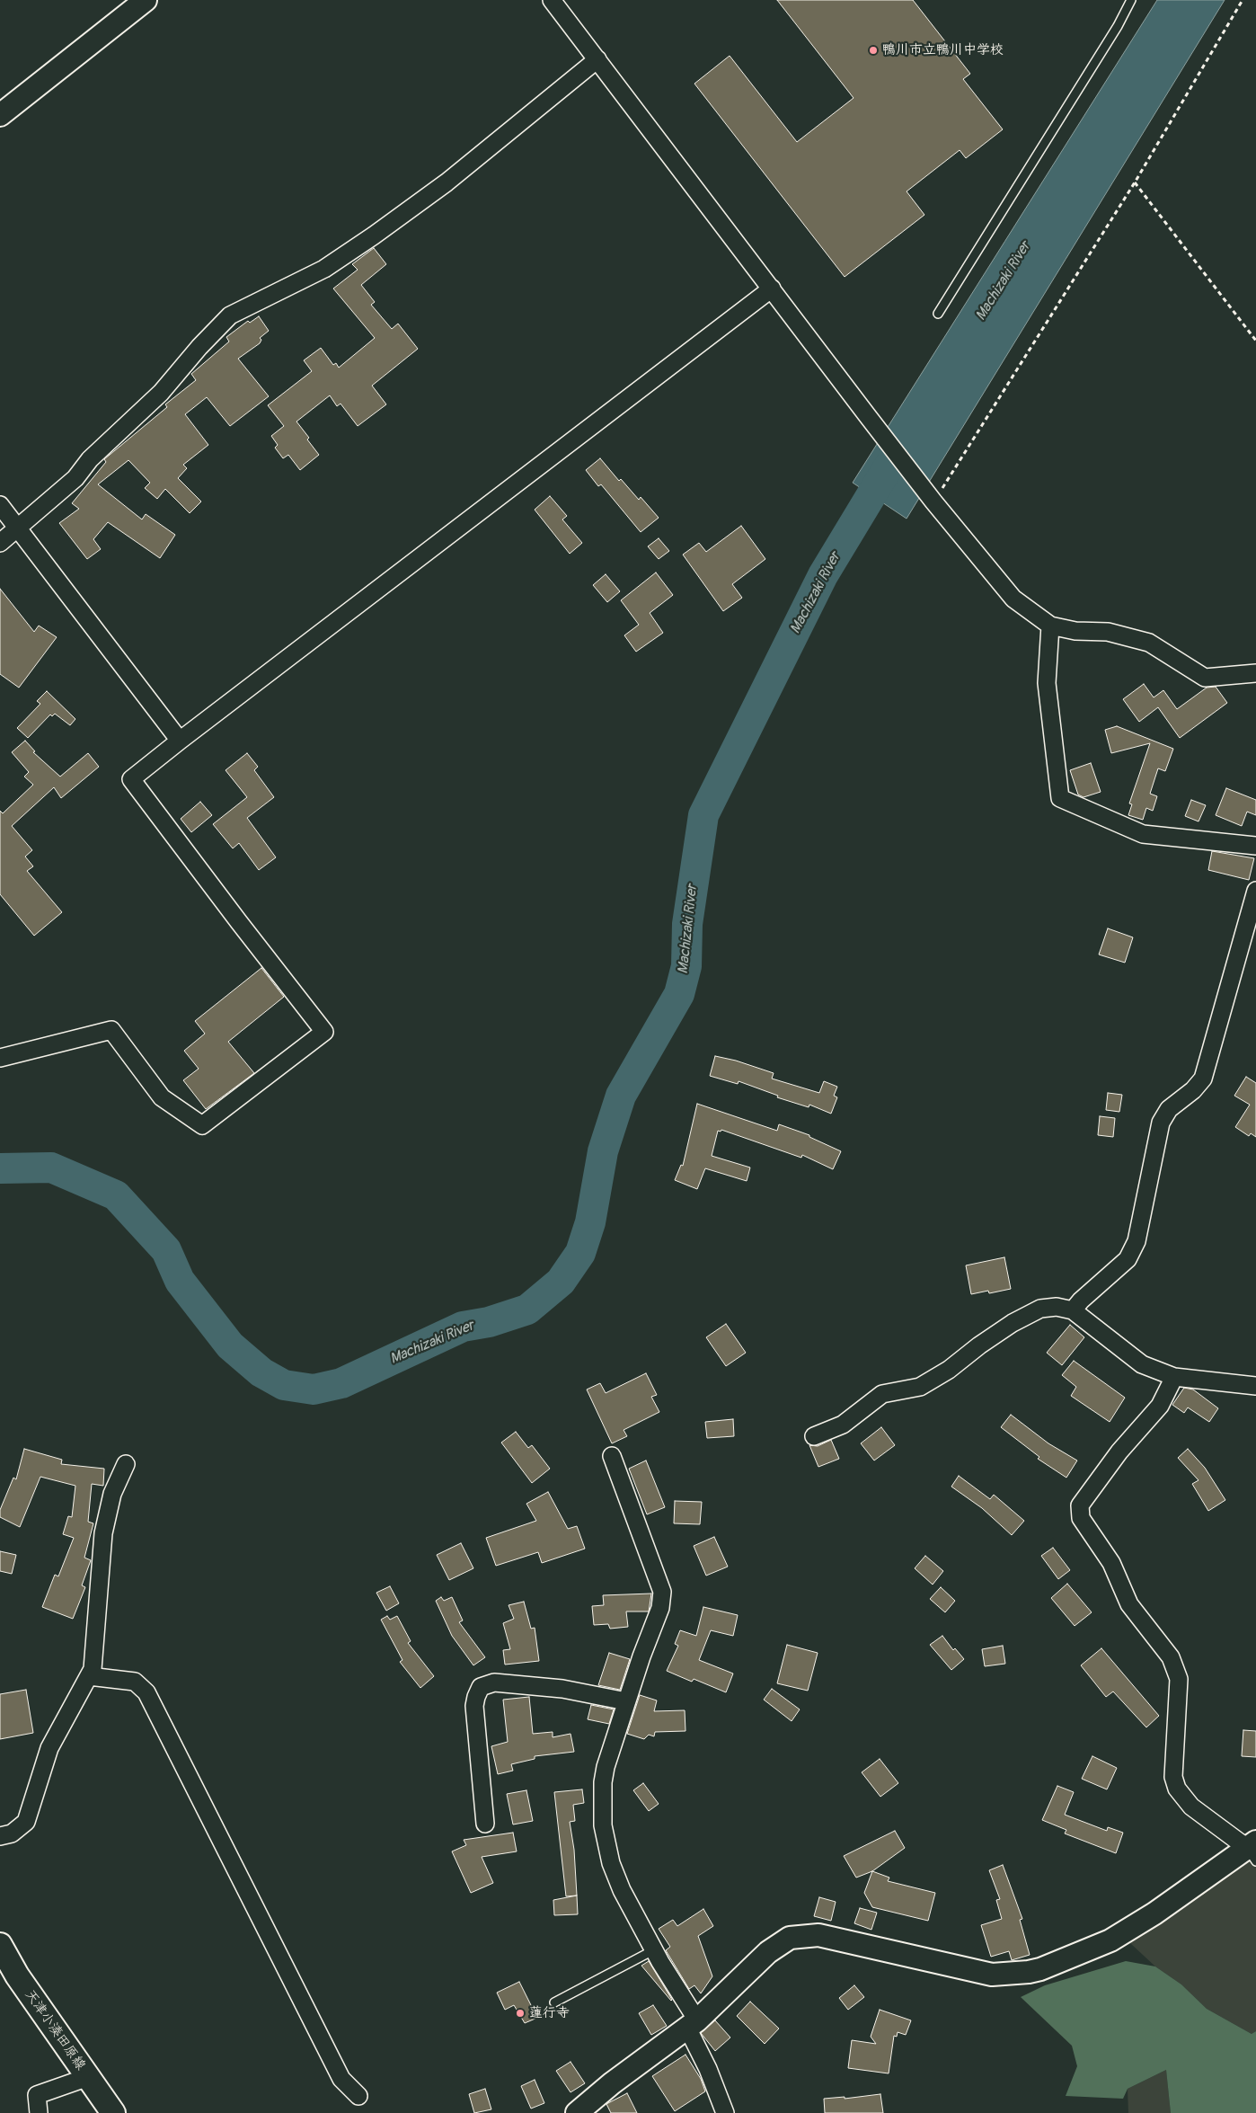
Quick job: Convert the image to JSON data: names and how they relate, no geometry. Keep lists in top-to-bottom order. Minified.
{"streets":{"main road":["天津小湊田原線"]},"water":["Machizaki River"],"places":["鴨川市立鴨川中学校","蓮行寺"]}
